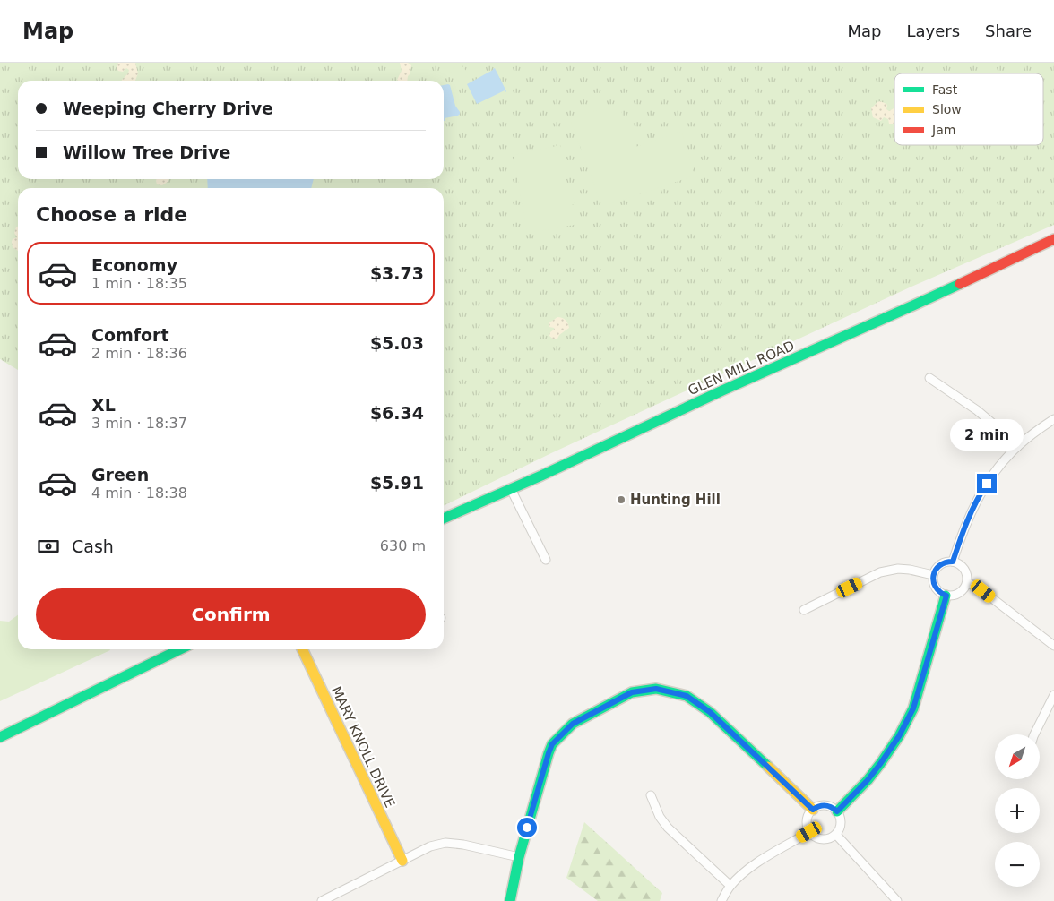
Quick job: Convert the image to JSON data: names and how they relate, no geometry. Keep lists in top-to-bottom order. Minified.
{"streets":{"street":["GLEN MILL ROAD","MARY KNOLL DRIVE"]},"places":["Hunting Hill"],"legend":["Fast","Slow","Jam"],"north":"bottom left","page":{"header":"Map","nav":["Map","Layers","Share"],"banner":["Weeping Cherry Drive","Willow Tree Drive"],"heading":"Choose a ride","list":[{"name":"Economy","note":"1 min · 18:35","value":"$3.73"},{"name":"Comfort","note":"2 min · 18:36","value":"$5.03"},{"name":"XL","note":"3 min · 18:37","value":"$6.34"},{"name":"Green","note":"4 min · 18:38","value":"$5.91"}],"bubble":"2 min","pay":["Cash","630 m"],"buttons":"Confirm","map_buttons":["+","−"]}}
